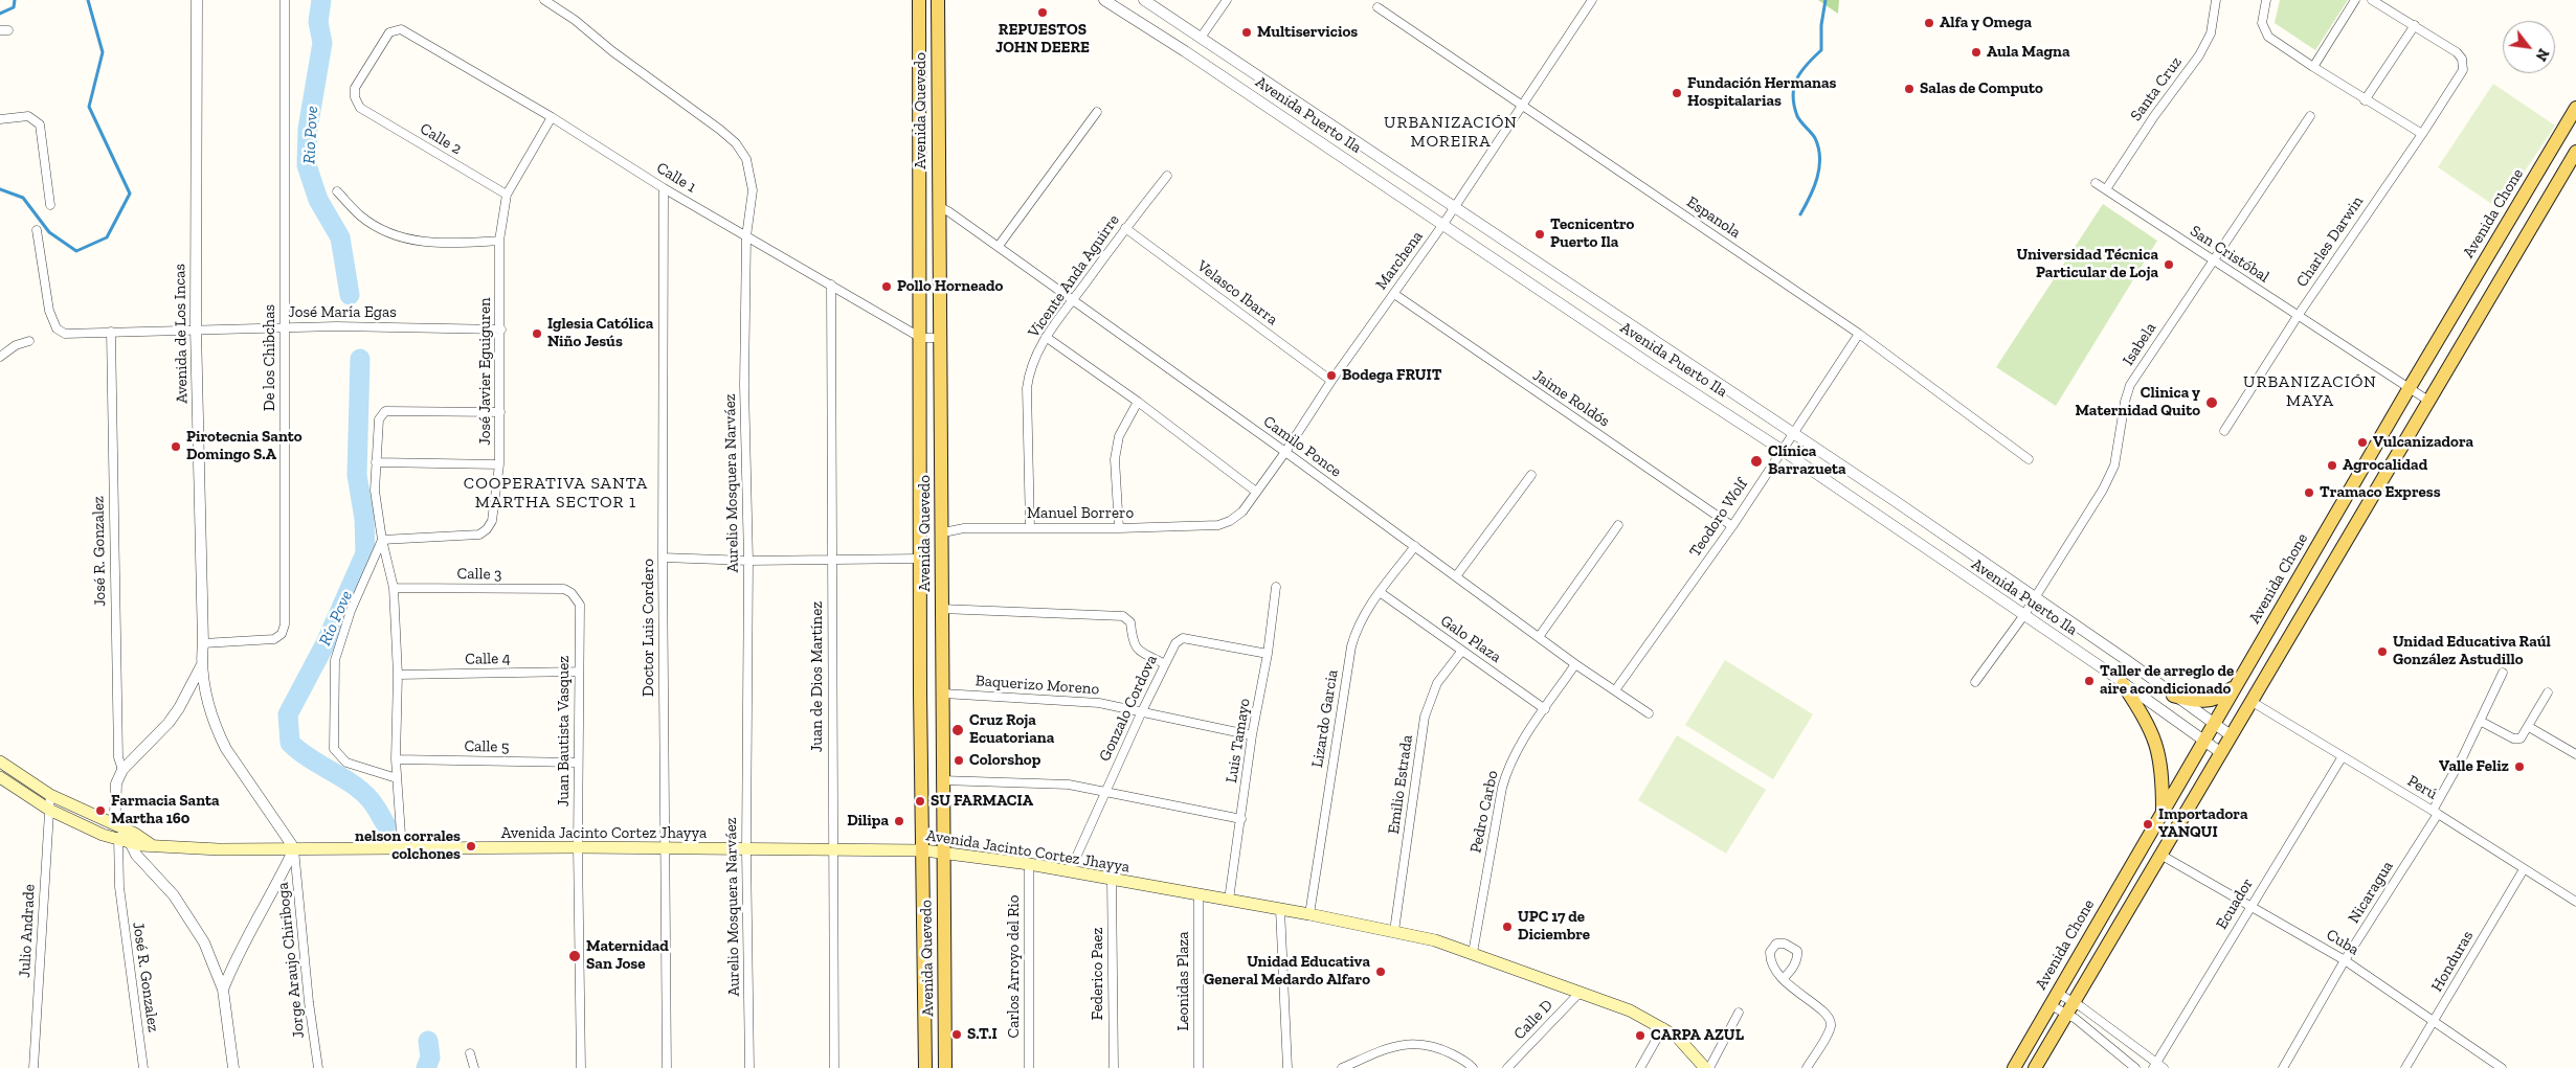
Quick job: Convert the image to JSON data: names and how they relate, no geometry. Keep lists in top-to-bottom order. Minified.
{"streets":{"main road":["Avenida Quevedo","Avenida Chone","Avenida Jacinto Cortez Jhayya"],"street":["Santa Cruz","Avenida Puerto Ila","Calle 2","Calle 1","Espanola","Charles Darwin","San Cristóbal","Marchena","Vicente Anda Aguirre","Velasco Ibarra","José María Egas","Avenida de Los Incas","Isabela","De los Chibchas","José Javier Eguiguren","Jaime Roldós","Camilo Ponce","Aurelio Mosquera Narváez","Manuel Borrero","Teodoro Wolf","José R. Gonzalez","Calle 3","Doctor Luis Cordero","Galo Plaza","Calle 4","Juan de Dios Martínez","Baquerizo Moreno","Gonzalo Cordova","Lizardo Garcia","Juan Bautista Vasquez","Luis Tamayo","Calle 5","Emilio Estrada","Perú","Pedro Carbo","Nicaragua","Ecuador","Julio Andrade","Cuba","Jorge Araujo Chiriboga","Honduras","Carlos Arroyo del Rio","Federico Paez","Leonidas Plaza","Calle D"]},"crossings":[["Santa Cruz","San Cristóbal"],["Avenida Quevedo","Calle 1"],["Avenida Quevedo","Camilo Ponce"],["Avenida Quevedo","Manuel Borrero"],["Avenida Quevedo","Baquerizo Moreno"],["Avenida Quevedo","Avenida Jacinto Cortez Jhayya"],["Avenida Puerto Ila","Avenida Chone"],["Avenida Puerto Ila","Marchena"],["Avenida Puerto Ila","Isabela"],["Avenida Puerto Ila","Teodoro Wolf"],["Calle 2","Calle 1"],["Calle 2","José Javier Eguiguren"],["Calle 1","José Javier Eguiguren"],["Calle 1","Aurelio Mosquera Narváez"],["Calle 1","Doctor Luis Cordero"],["Calle 1","Juan de Dios Martínez"],["Avenida Chone","San Cristóbal"],["Espanola","Marchena"],["Espanola","Teodoro Wolf"],["Charles Darwin","San Cristóbal"],["San Cristóbal","Isabela"],["Marchena","Velasco Ibarra"],["Marchena","Jaime Roldós"],["Marchena","Camilo Ponce"],["Marchena","Manuel Borrero"],["Vicente Anda Aguirre","Velasco Ibarra"],["Vicente Anda Aguirre","Camilo Ponce"],["Vicente Anda Aguirre","Manuel Borrero"],["José María Egas","Avenida de Los Incas"],["José María Egas","De los Chibchas"],["José María Egas","José Javier Eguiguren"],["José María Egas","José R. Gonzalez"],["Avenida de Los Incas","De los Chibchas"],["Avenida de Los Incas","José R. Gonzalez"],["Avenida de Los Incas","Avenida Jacinto Cortez Jhayya"],["Avenida de Los Incas","Jorge Araujo Chiriboga"],["Jaime Roldós","Teodoro Wolf"],["Camilo Ponce","Teodoro Wolf"],["Camilo Ponce","Lizardo Garcia"],["Camilo Ponce","Pedro Carbo"],["Aurelio Mosquera Narváez","Avenida Jacinto Cortez Jhayya"],["José R. Gonzalez","Avenida Jacinto Cortez Jhayya"],["Calle 3","Juan Bautista Vasquez"],["Doctor Luis Cordero","Avenida Jacinto Cortez Jhayya"],["Galo Plaza","Lizardo Garcia"],["Galo Plaza","Emilio Estrada"],["Galo Plaza","Pedro Carbo"],["Calle 4","Juan Bautista Vasquez"],["Juan de Dios Martínez","Avenida Jacinto Cortez Jhayya"],["Baquerizo Moreno","Gonzalo Cordova"],["Baquerizo Moreno","Luis Tamayo"],["Gonzalo Cordova","Luis Tamayo"],["Gonzalo Cordova","Avenida Jacinto Cortez Jhayya"],["Lizardo Garcia","Avenida Jacinto Cortez Jhayya"],["Juan Bautista Vasquez","Calle 5"],["Juan Bautista Vasquez","Avenida Jacinto Cortez Jhayya"],["Luis Tamayo","Avenida Jacinto Cortez Jhayya"],["Emilio Estrada","Avenida Jacinto Cortez Jhayya"],["Perú","Nicaragua"],["Perú","Ecuador"],["Perú","Honduras"],["Pedro Carbo","Avenida Jacinto Cortez Jhayya"],["Avenida Jacinto Cortez Jhayya","Julio Andrade"],["Avenida Jacinto Cortez Jhayya","Jorge Araujo Chiriboga"],["Avenida Jacinto Cortez Jhayya","Carlos Arroyo del Rio"],["Avenida Jacinto Cortez Jhayya","Federico Paez"],["Avenida Jacinto Cortez Jhayya","Leonidas Plaza"],["Avenida Jacinto Cortez Jhayya","Calle D"],["Nicaragua","Cuba"],["Ecuador","Cuba"],["Cuba","Honduras"]],"districts":["URBANIZACIÓN MOREIRA","URBANIZACIÓN MAYA","COOPERATIVA SANTA MARTHA SECTOR 1"],"water":["Rio Pove","Río Pove"],"places":["REPUESTOS JOHN DEERE","Alfa y Omega","Multiservicios","Aula Magna","Salas de Computo","Fundación Hermanas Hospitalarias","Tecnicentro Puerto Ila","Universidad Técnica Particular de Loja","Pollo Horneado","Iglesia Católica Niño Jesús","Bodega FRUIT","Clinica y Maternidad Quito","Vulcanizadora","Pirotecnia Santo Domingo S.A","Clínica Barrazueta","Agrocalidad","Tramaco Express","Unidad Educativa Raúl González Astudillo","Taller de arreglo de aire acondicionado","Cruz Roja Ecuatoriana","Colorshop","Valle Feliz","SU FARMACIA","Farmacia Santa Martha 160","Dilipa","Importadora YANQUI","nelson corrales colchones","UPC 17 de Diciembre","Maternidad San Jose","Unidad Educativa General Medardo Alfaro","S.T.I","CARPA AZUL"],"north":"bottom right"}
